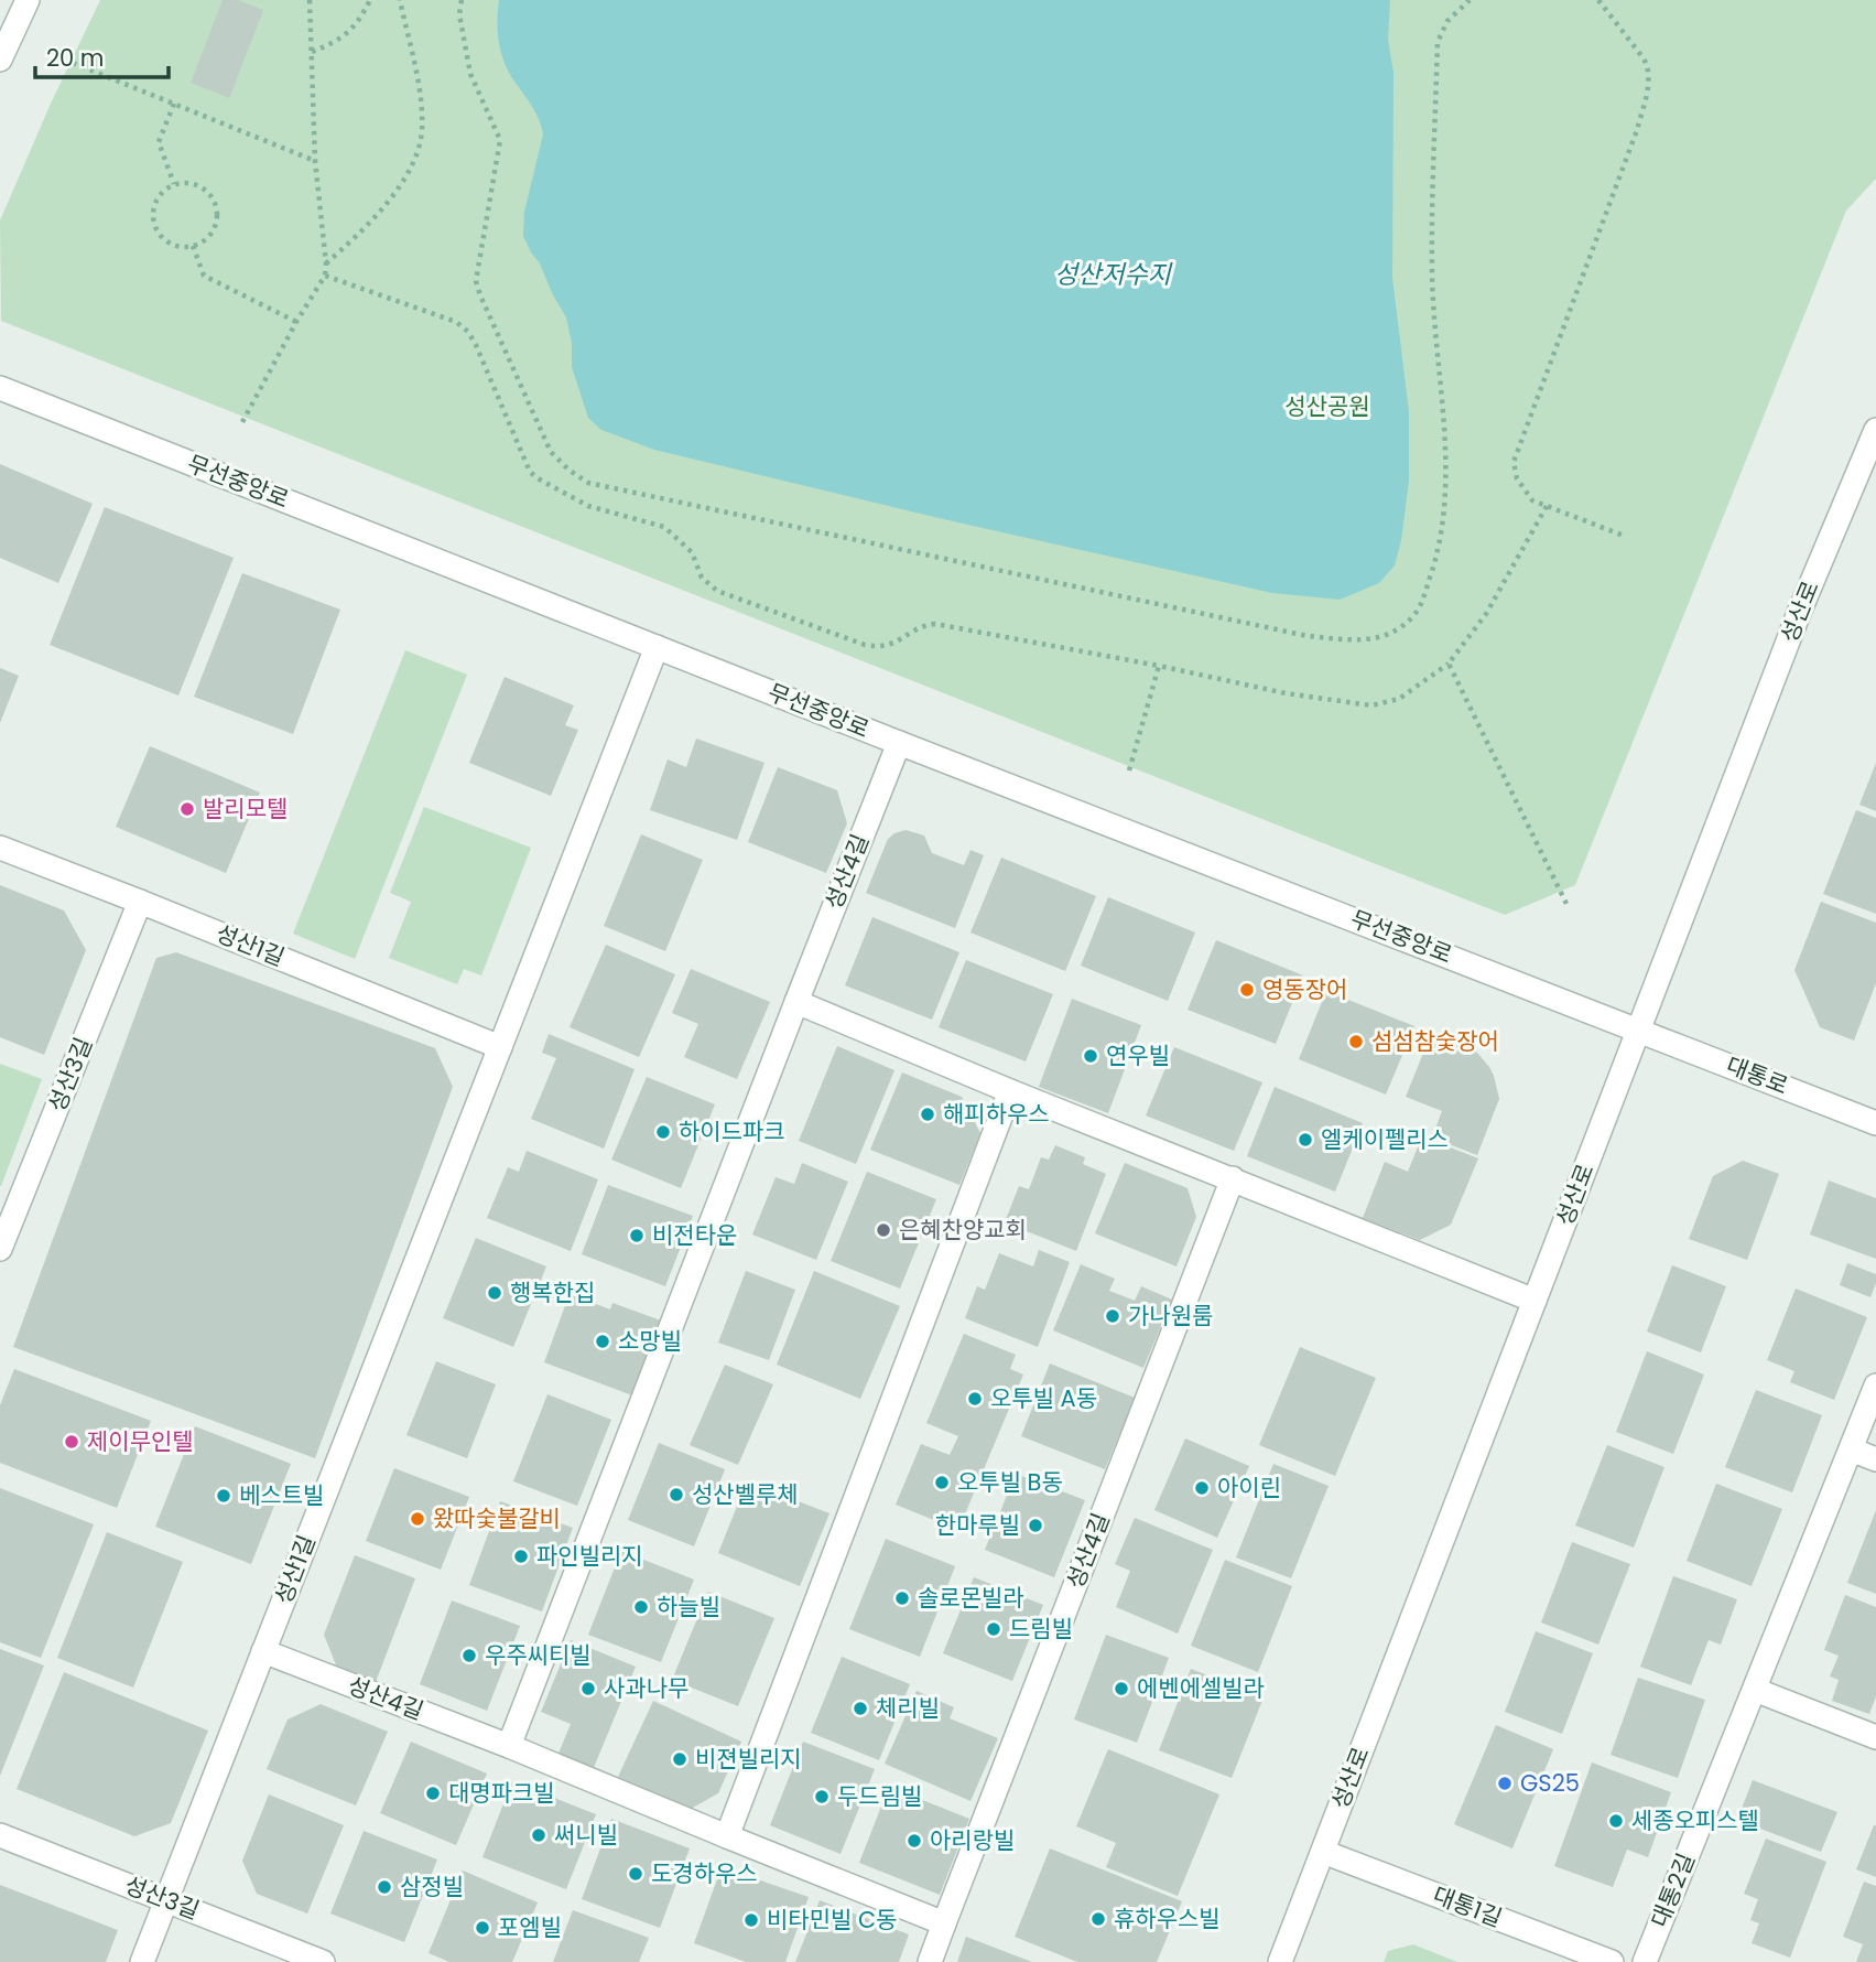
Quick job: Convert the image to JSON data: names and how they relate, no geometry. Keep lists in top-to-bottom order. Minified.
{"streets":{"street":["무선중앙로","성산로","성산4길","성산1길","성산3길","대통로","대통2길","대통1길"]},"crossings":[["무선중앙로","성산로"],["무선중앙로","성산4길"],["무선중앙로","성산1길"],["무선중앙로","대통로"],["성산로","대통로"],["성산로","대통1길"],["성산4길","성산1길"],["성산1길","성산3길"]],"water":["성산저수지"],"parks":["성산공원"],"places":["발리모텔","영동장어","섬섬참숯장어","연우빌","해피하우스","하이드파크","엘케이펠리스","은혜찬양교회","비전타운","행복한집","가나원룸","소망빌","오투빌 A동","제이무인텔","오투빌 B동","아이린","성산벨루체","베스트빌","왔따숯불갈비","한마루빌","파인빌리지","솔로몬빌라","하늘빌","드림빌","우주씨티빌","사과나무","에벤에셀빌라","체리빌","비젼빌리지","GS25","대명파크빌","두드림빌","세종오피스텔","써니빌","아리랑빌","도경하우스","삼정빌","휴하우스빌","비타민빌 C동","포엠빌"],"scale_bar":"20 m"}
